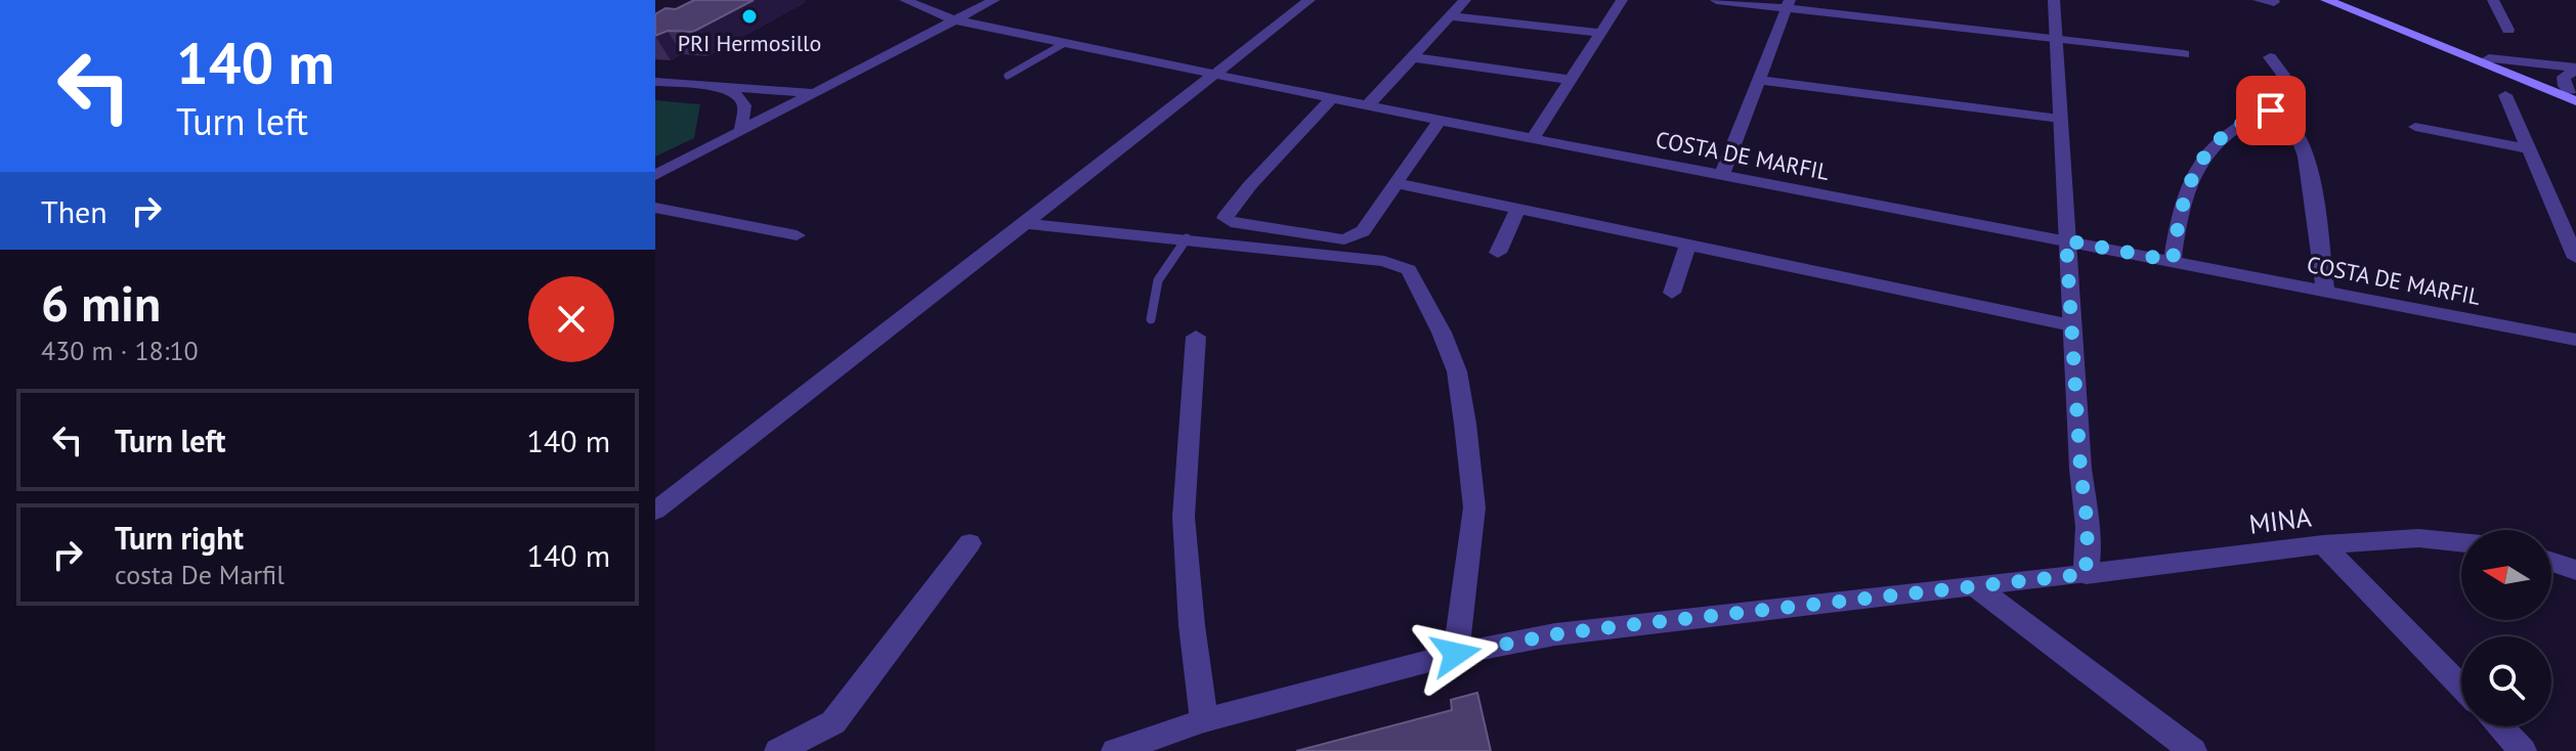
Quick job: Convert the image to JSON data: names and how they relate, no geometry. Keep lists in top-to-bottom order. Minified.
{"streets":{"street":["COSTA DE MARFIL","MINA"]},"places":["PRI Hermosillo"],"north":"left","page":{"turn":["140 m","Turn left"],"then":"Then","heading":["6 min","430 m · 18:10"],"list":[{"name":"Turn left","value":"140 m"},{"name":"Turn right","note":"costa De Marfil","value":"140 m"}]}}
